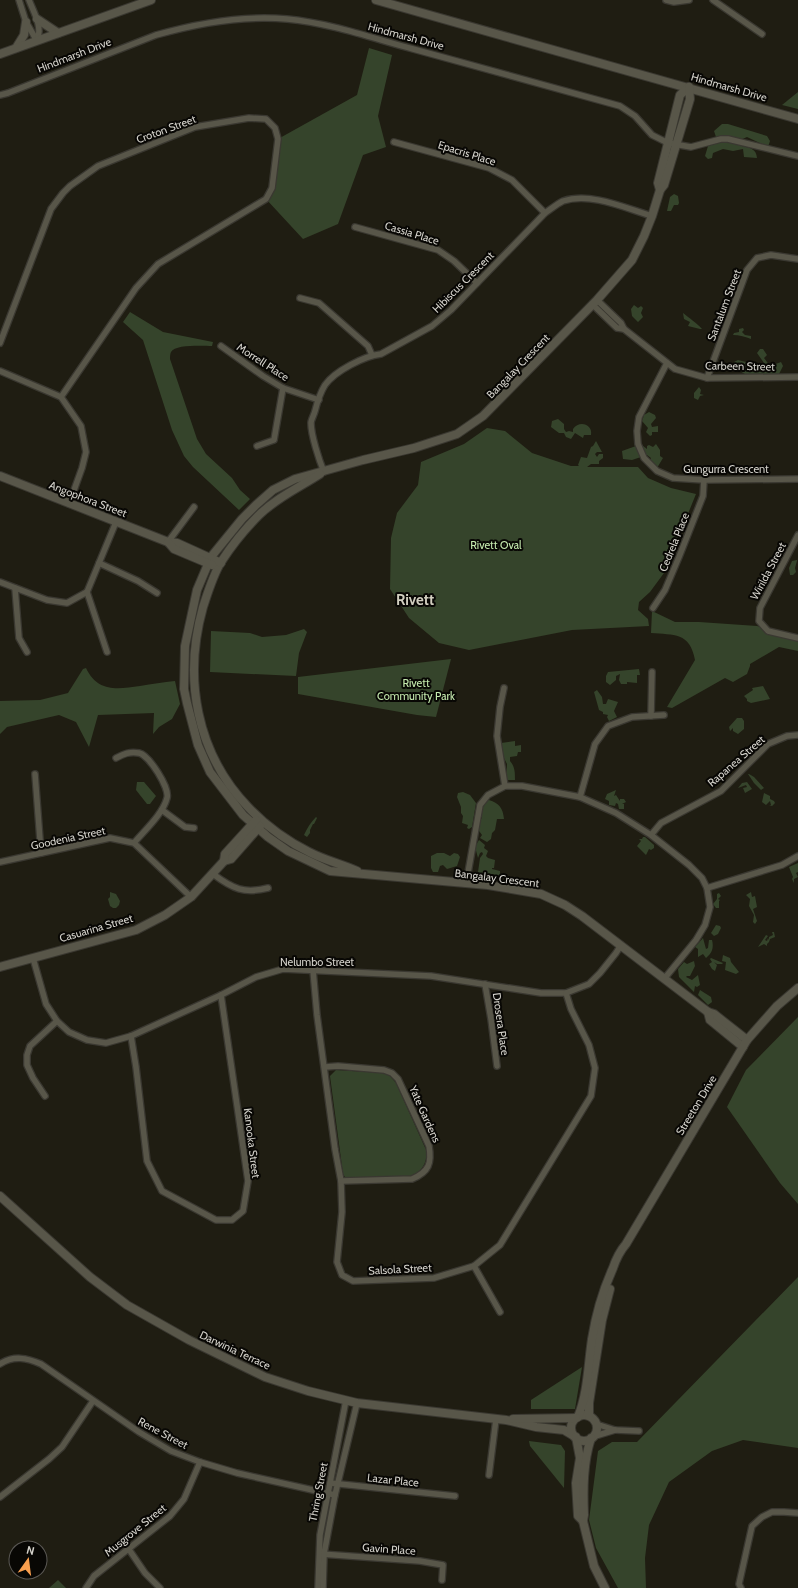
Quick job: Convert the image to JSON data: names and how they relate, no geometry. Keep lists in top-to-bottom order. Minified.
{"streets":{"street":["Hindmarsh Drive","Croton Street","Epacris Place","Cassia Place","Hibiscus Crescent","Santalum Street","Morrell Place","Bangalay Crescent","Carbeen Street","Gungurra Crescent","Angophora Street","Cedrela Place","Wirilda Street","Rapanea Street","Goodenia Street","Casuarina Street","Nelumbo Street","Drosera Place","Streeton Drive","Yate Gardens","Kanooka Street","Salsola Street","Darwinia Terrace","Rene Street","Lazar Place","Thring Street","Musgrove Street","Gavin Place"]},"crossings":[["Hindmarsh Drive","Bangalay Crescent"],["Epacris Place","Hibiscus Crescent"],["Cassia Place","Hibiscus Crescent"],["Hibiscus Crescent","Morrell Place"],["Hibiscus Crescent","Bangalay Crescent"],["Santalum Street","Carbeen Street"],["Bangalay Crescent","Carbeen Street"],["Bangalay Crescent","Angophora Street"],["Bangalay Crescent","Casuarina Street"],["Bangalay Crescent","Nelumbo Street"],["Bangalay Crescent","Streeton Drive"],["Carbeen Street","Gungurra Crescent"],["Gungurra Crescent","Cedrela Place"],["Goodenia Street","Casuarina Street"],["Casuarina Street","Nelumbo Street"],["Nelumbo Street","Drosera Place"],["Nelumbo Street","Kanooka Street"],["Nelumbo Street","Salsola Street"],["Streeton Drive","Darwinia Terrace"],["Yate Gardens","Salsola Street"],["Darwinia Terrace","Thring Street"],["Rene Street","Thring Street"],["Rene Street","Musgrove Street"],["Lazar Place","Thring Street"],["Thring Street","Gavin Place"]],"districts":["Rivett"],"parks":["Rivett Oval","Rivett Community Park"],"north":"top"}
